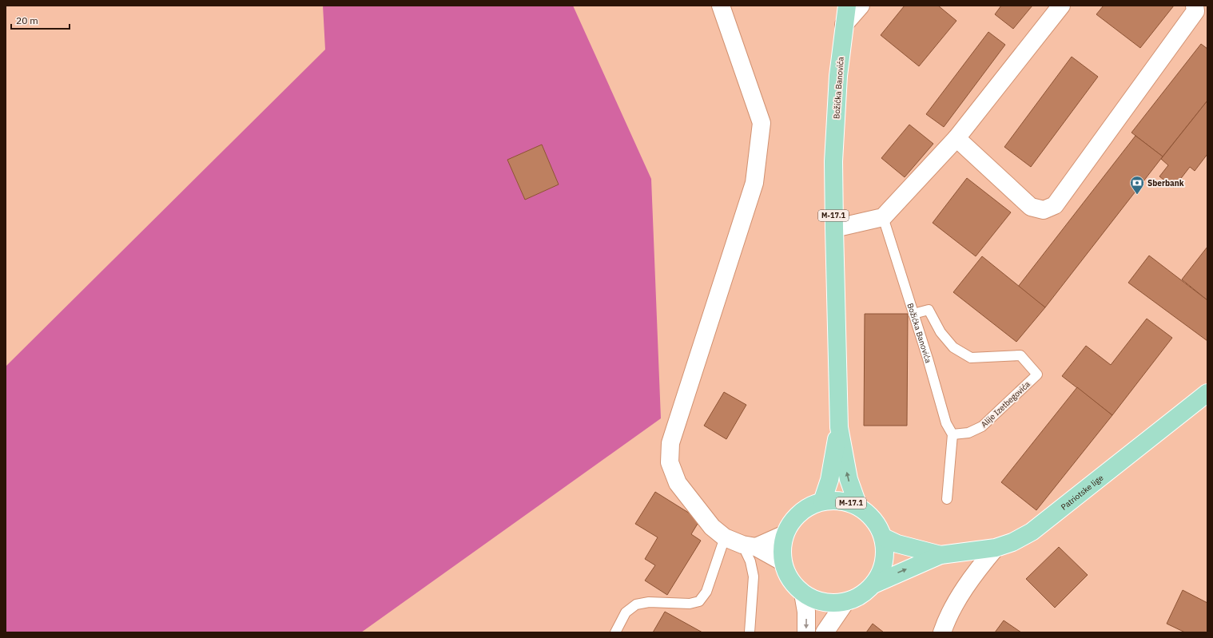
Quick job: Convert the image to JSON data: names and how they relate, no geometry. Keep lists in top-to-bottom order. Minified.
{"streets":{"main road":["Božićka Banovića","M-17.1","Patriotske lige"],"lane":["Alije Izetbegovića"]},"crossings":[["Božićka Banovića","M-17.1"],["Božićka Banovića","Alije Izetbegovića"],["M-17.1","Patriotske lige"]],"places":{"bank":["Sberbank"]},"scale_bar":"20 m"}
